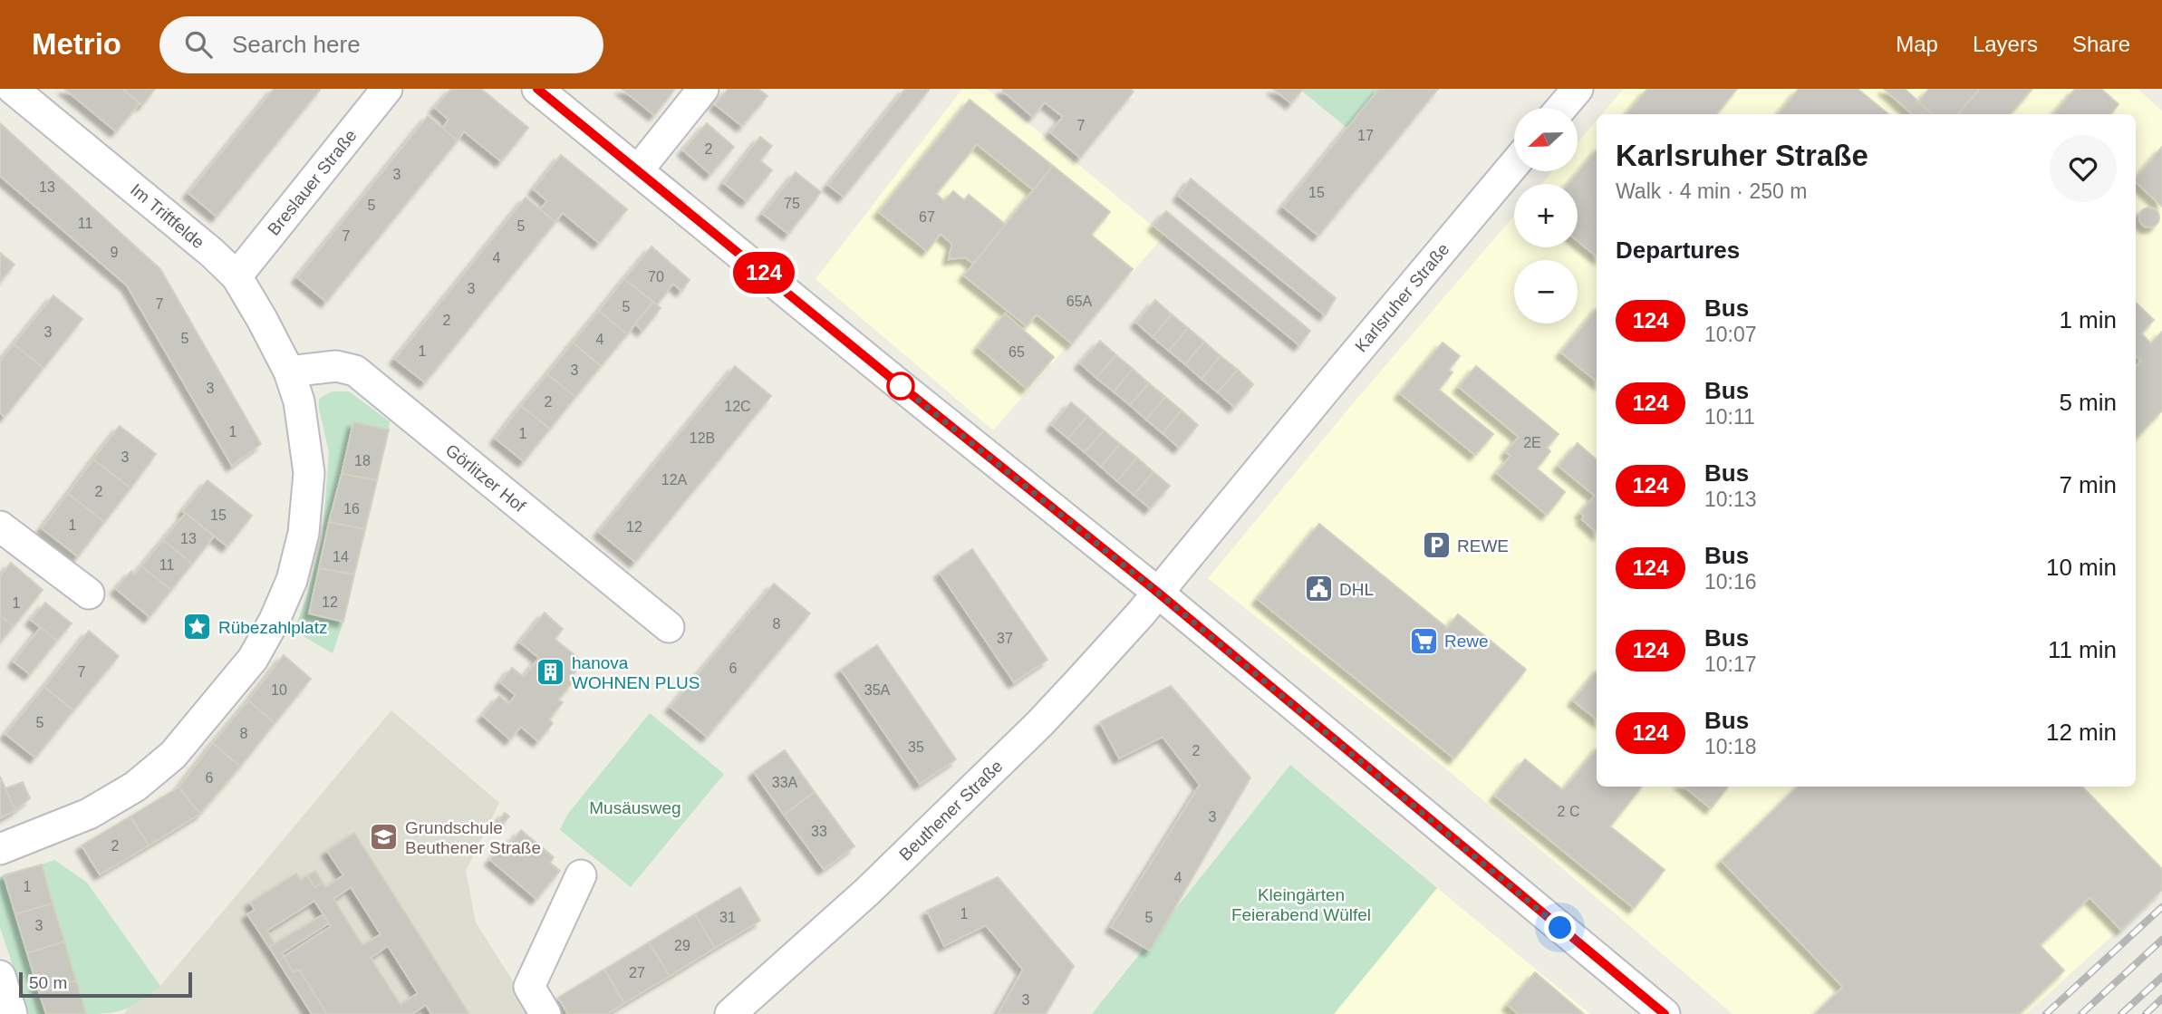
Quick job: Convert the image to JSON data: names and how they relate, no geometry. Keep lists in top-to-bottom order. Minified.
{"streets":{"street":["Breslauer Straße","Im Triftfelde","Karlsruher Straße","Görlitzer Hof","Beuthener Straße"]},"crossings":[["Breslauer Straße","Im Triftfelde"],["Im Triftfelde","Görlitzer Hof"],["Karlsruher Straße","Beuthener Straße"]],"parks":["Musäusweg","Kleingärten Feierabend Wülfel"],"places":{"parking":["REWE"],"public building":["DHL"],"place":["Rübezahlplatz"],"supermarket":["Rewe"],"building":["hanova WOHNEN PLUS"],"school or university":["Grundschule Beuthener Straße"]},"lines":["bus line 124"],"house_numbers":["7","17","2","3","13","15","75","5","67","11","5","7","9","4","70","3","65A","7","5","2","3","5","4","1","65","3","3","2","12C","1","1","12B","2E","3","18","12A","2","16","15","1","12","13","14","11","12","1","8","37","6","7","10","35A","5","8","35","2","6","33A","2 C","3","33","2","4","1","1","31","5","3","29","27","3"],"scale_bar":"50 m","north":"left","page":{"header":"Metrio","search":"Search here","nav":["Map","Layers","Share"],"on_map":"124","map_buttons":["+","−"],"heading":[["Karlsruher Straße","Walk · 4 min · 250 m"],"Departures"],"list":[{"mark":"124","name":"Bus","note":"10:07","value":"1 min"},{"mark":"124","name":"Bus","note":"10:11","value":"5 min"},{"mark":"124","name":"Bus","note":"10:13","value":"7 min"},{"mark":"124","name":"Bus","note":"10:16","value":"10 min"},{"mark":"124","name":"Bus","note":"10:17","value":"11 min"},{"mark":"124","name":"Bus","note":"10:18","value":"12 min"}],"scale":"50 m"}}
